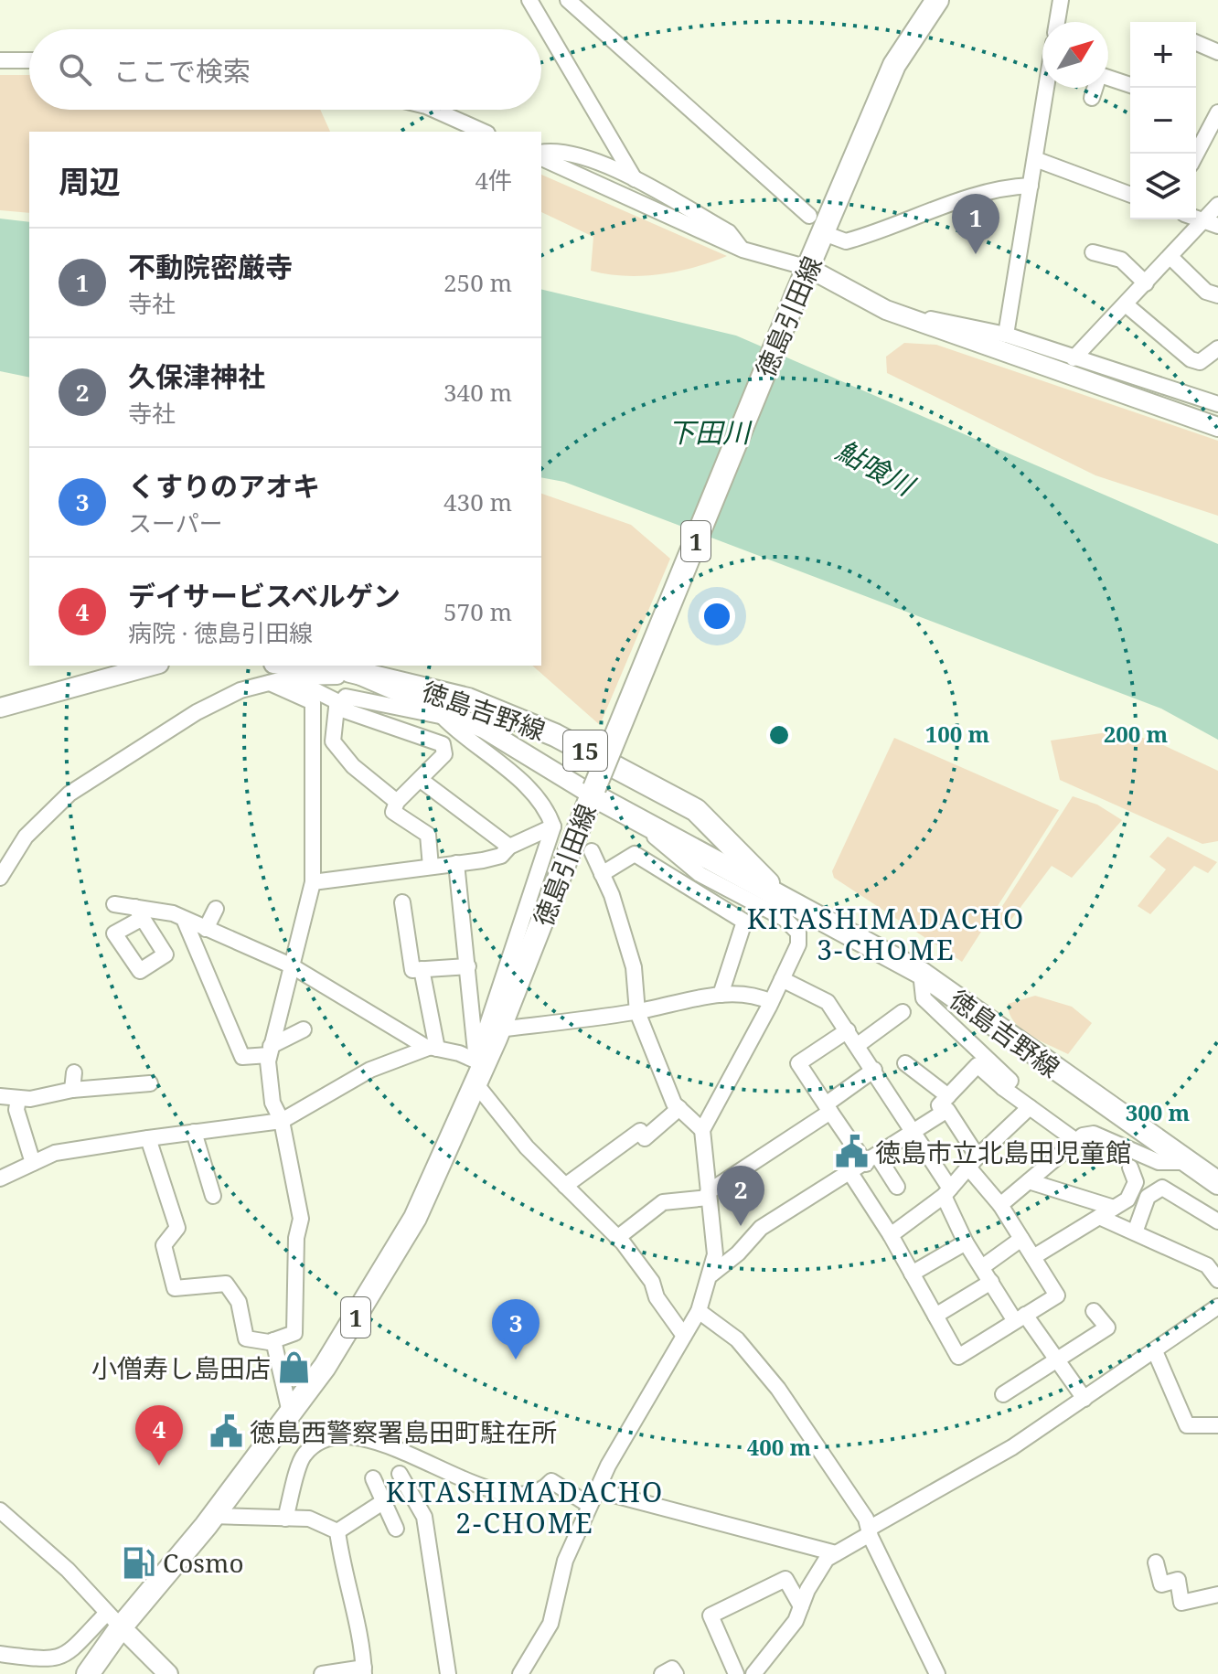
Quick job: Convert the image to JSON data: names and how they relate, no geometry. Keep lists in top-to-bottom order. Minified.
{"streets":{"main road":["徳島引田線","1","徳島吉野線","15"]},"crossings":[["徳島引田線","徳島吉野線"]],"districts":["KITASHIMADACHO 3-CHOME","KITASHIMADACHO 2-CHOME"],"water":["下田川","鮎喰川"],"places":{"public building":["徳島市立北島田児童館","徳島西警察署島田町駐在所"],"shop":["小僧寿し島田店"],"fuel station":["Cosmo"]},"north":"top right","page":{"map_buttons":["+","−"],"search":"ここで検索","heading":["周辺","4件"],"pins":["1","2","3","4"],"list":[{"mark":"1","name":"不動院密厳寺","note":"寺社","value":"250 m"},{"mark":"2","name":"久保津神社","note":"寺社","value":"340 m"},{"mark":"3","name":"くすりのアオキ","note":"スーパー","value":"430 m"},{"mark":"4","name":"デイサービスベルゲン","note":"病院 · 徳島引田線","value":"570 m"}]},"rings":["100 m","200 m","300 m","400 m"]}
